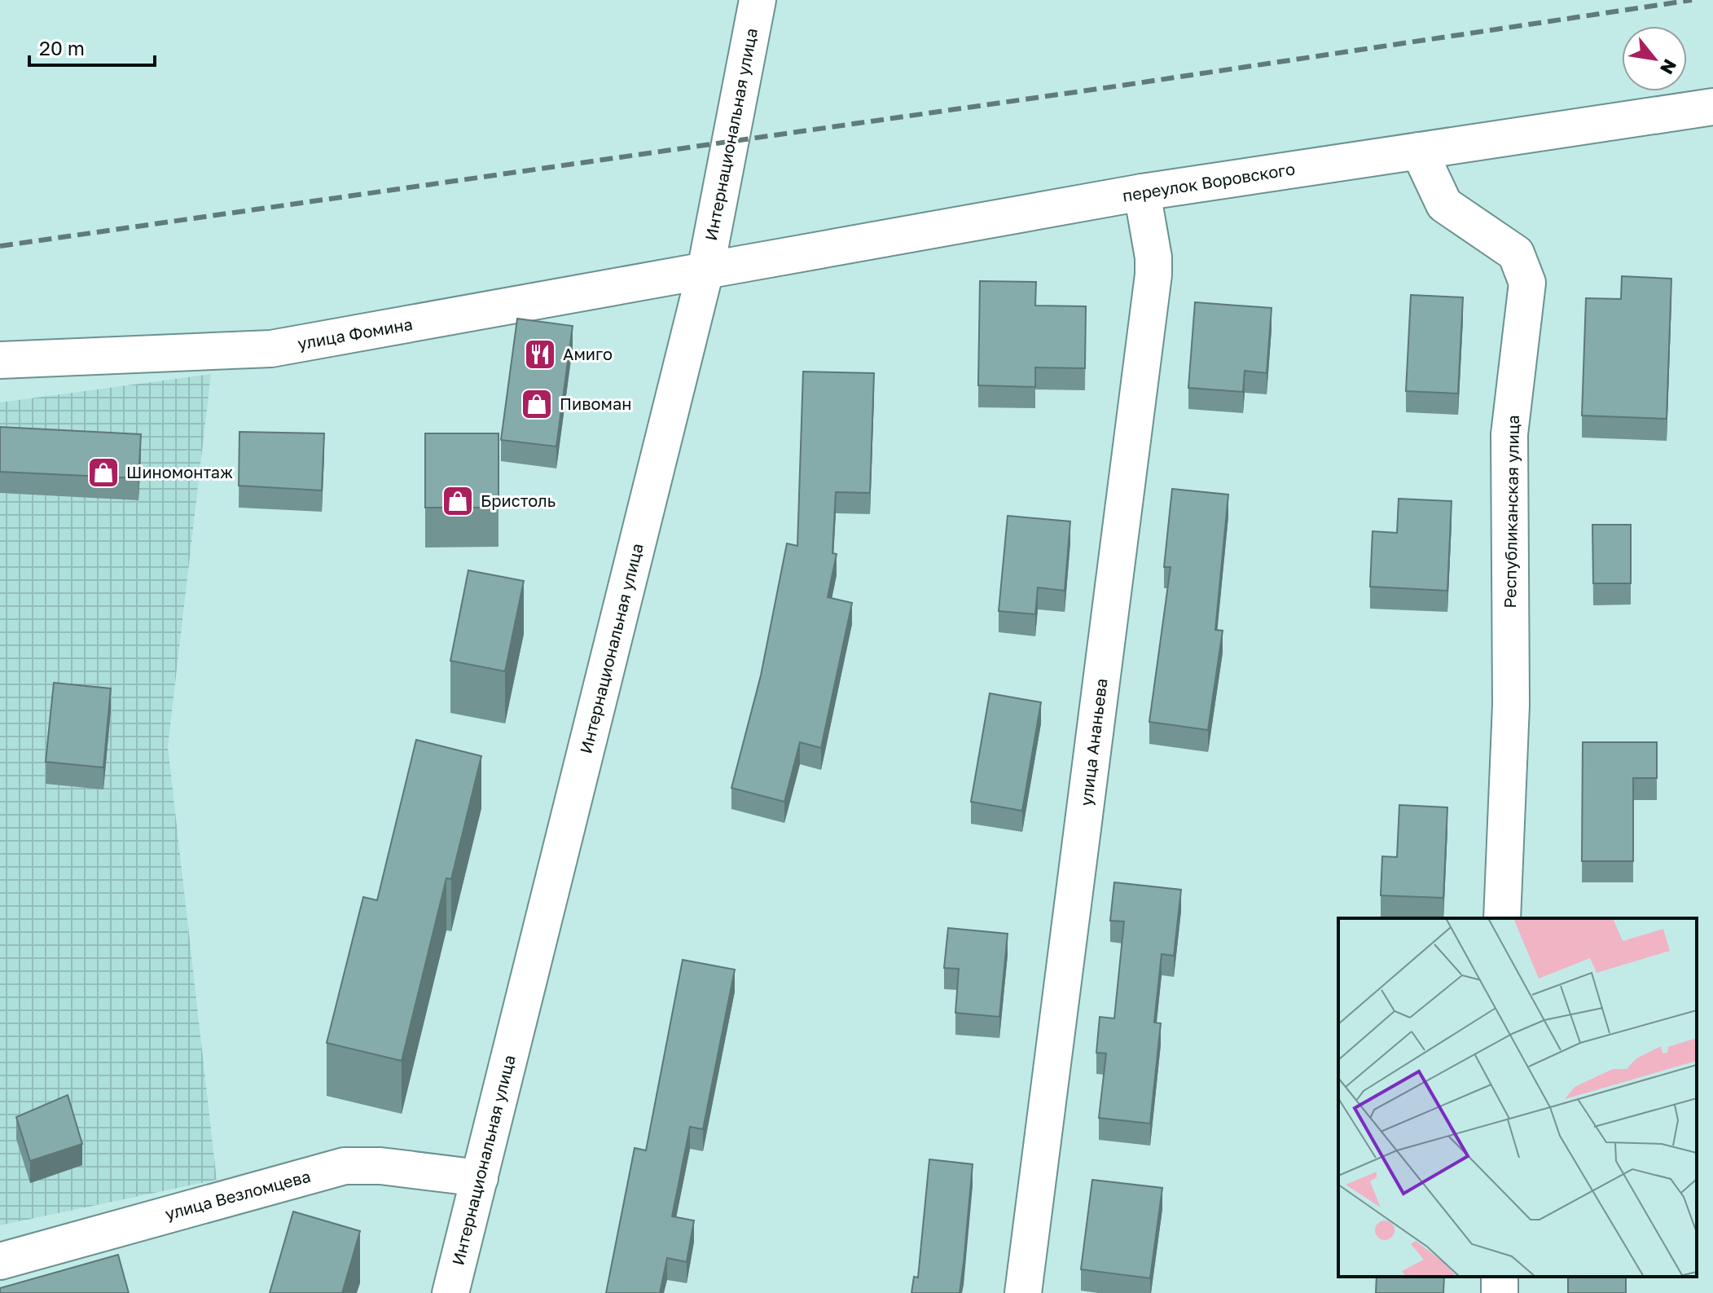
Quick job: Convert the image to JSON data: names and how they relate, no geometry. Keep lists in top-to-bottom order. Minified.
{"streets":{"street":["Интернациональная улица","переулок Воровского","улица Фомина","Республиканская улица","улица Ананьева","улица Везломцева"]},"crossings":[["Интернациональная улица","переулок Воровского"],["Интернациональная улица","улица Фомина"],["Интернациональная улица","улица Везломцева"],["переулок Воровского","улица Фомина"],["переулок Воровского","Республиканская улица"],["переулок Воровского","улица Ананьева"]],"places":{"restaurant":["Амиго"],"shop":["Пивоман","Шиномонтаж","Бристоль"]},"scale_bar":"20 m","north":"bottom right"}
